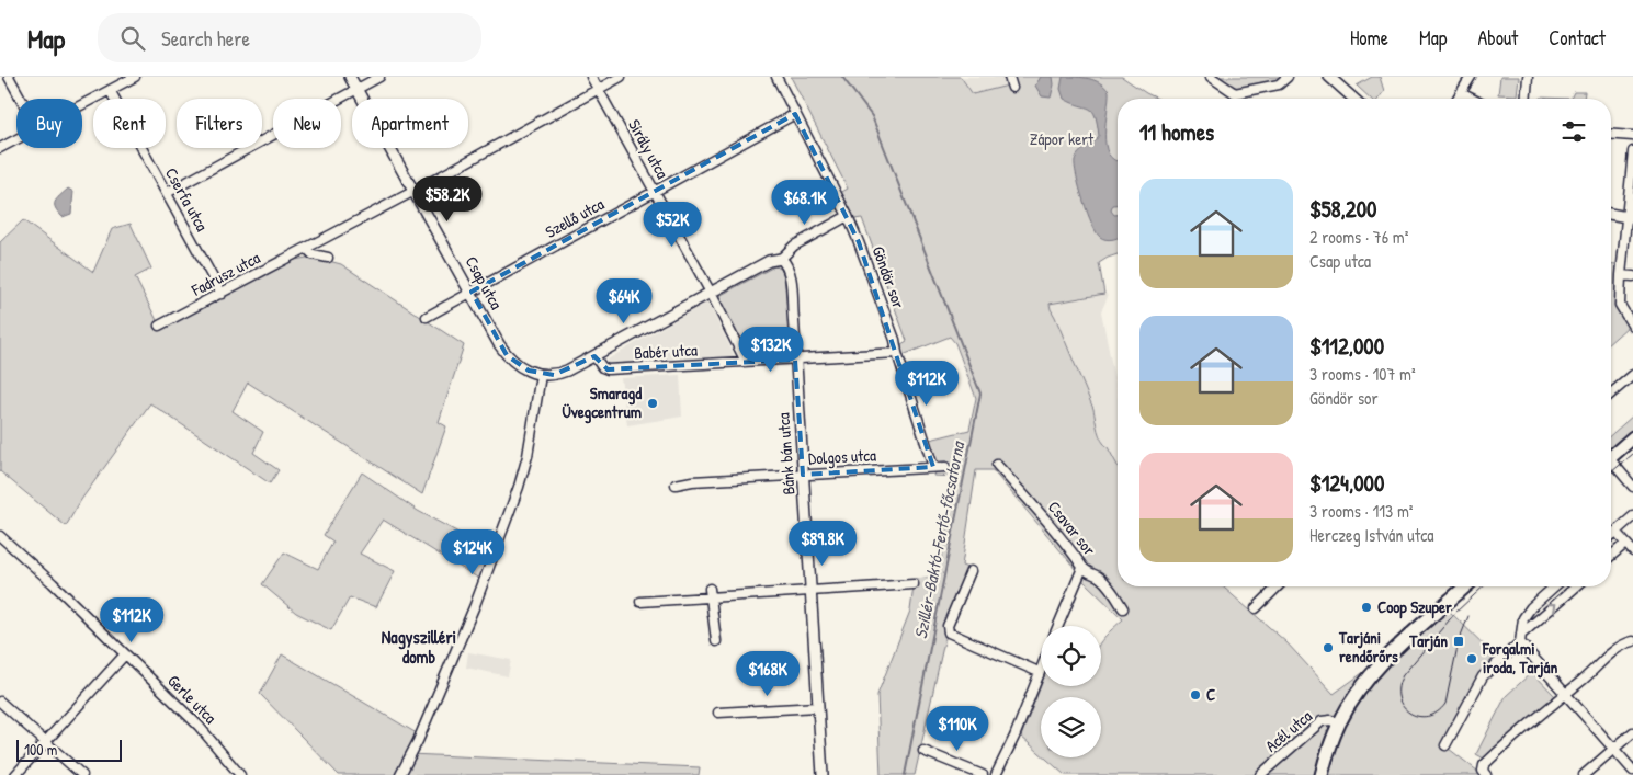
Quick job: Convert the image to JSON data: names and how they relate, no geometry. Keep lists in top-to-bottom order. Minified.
{"streets":{"street":["Sirály utca","Cserfa utca","Szellő utca","Fadrusz utca","Göndör sor","Csap utca","Babér utca","Bánk bán utca","Dolgos utca","Csavar sor","Gerle utca","Acél utca"]},"crossings":[["Sirály utca","Szellő utca"],["Sirály utca","Fadrusz utca"],["Sirály utca","Babér utca"],["Cserfa utca","Fadrusz utca"],["Szellő utca","Göndör sor"],["Szellő utca","Csap utca"],["Fadrusz utca","Csap utca"],["Göndör sor","Dolgos utca"],["Babér utca","Bánk bán utca"],["Bánk bán utca","Dolgos utca"]],"districts":["Nagyszilléri domb"],"water":["Szillér-Baktó-Fertő-főcsatorna"],"parks":["Zápor kert"],"places":{"other":["Smaragd Üvegcentrum","Coop Szuper","Tarjáni rendőrőrs","Forgalmi iroda, Tarján","C"],"transit":["Tarján"]},"scale_bar":"100 m","page":{"header":"Map","search":"Search here","nav":["Home","Map","About","Contact"],"chip":["Buy","Rent","Filters","New","Apartment"],"heading":"11 homes","list":[{"name":"$58,200","note":"2 rooms · 76 m² · Csap utca"},{"name":"$112,000","note":"3 rooms · 107 m² · Göndör sor"},{"name":"$124,000","note":"3 rooms · 113 m² · Herczeg István utca"}],"price":["$58.2K","$68.1K","$52K","$64K","$132K","$112K","$89.8K","$124K","$112K","$168K","$110K"],"scale":"100 m"}}
